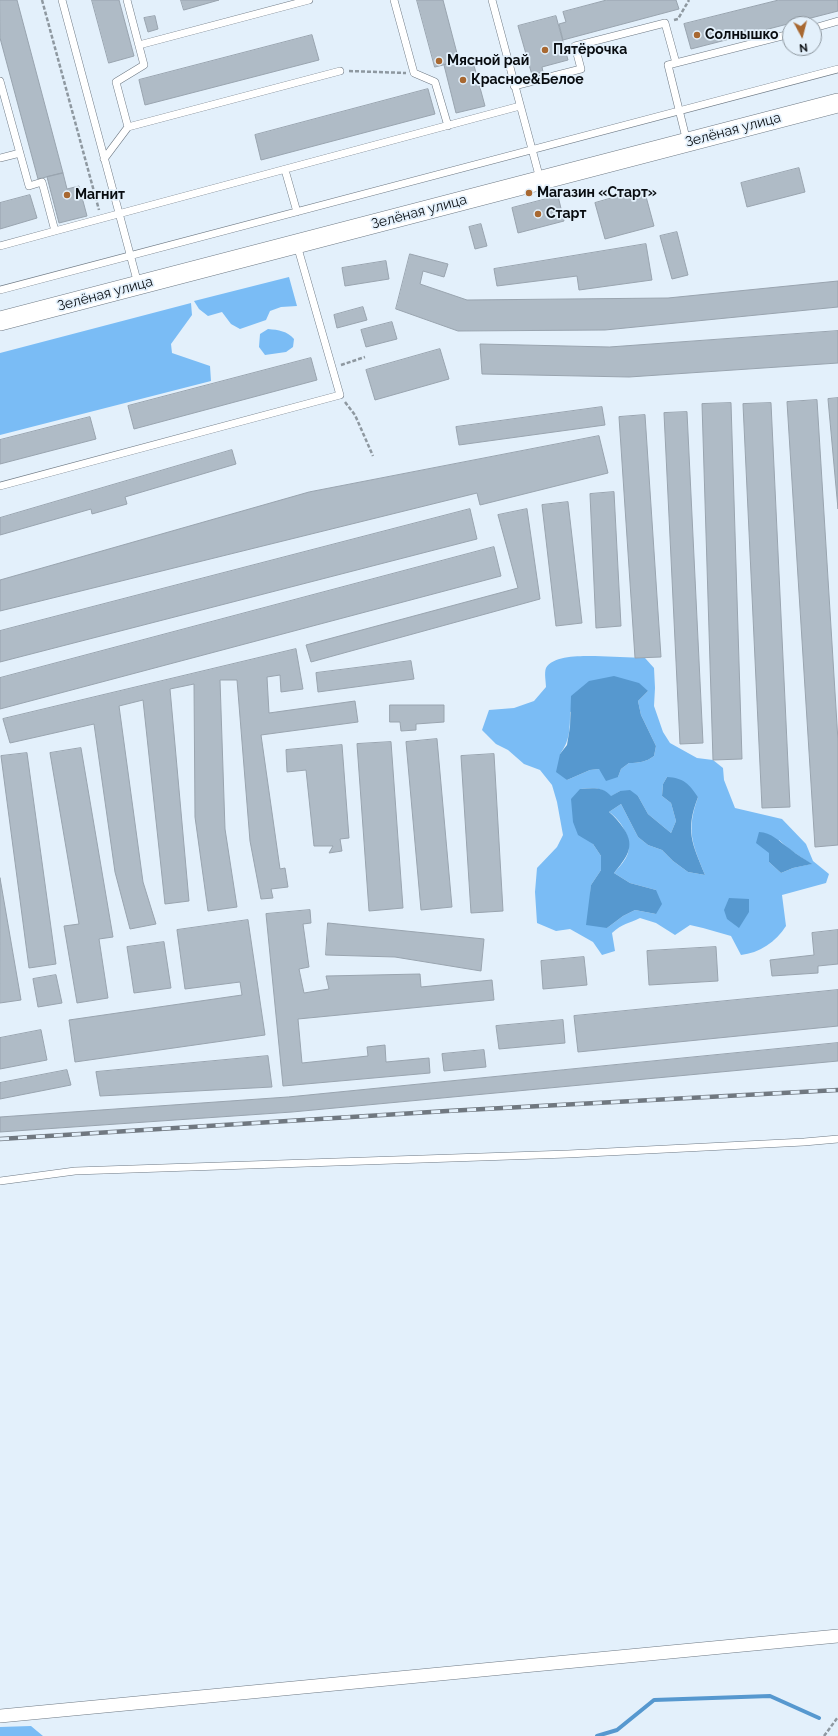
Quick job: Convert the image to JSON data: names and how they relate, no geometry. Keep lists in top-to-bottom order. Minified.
{"streets":{"main road":["Зелёная улица"]},"places":["Солнышко","Пятёрочка","Мясной рай","Красное&Белое","Магазин «Старт»","Магнит","Старт"],"north":"bottom"}
